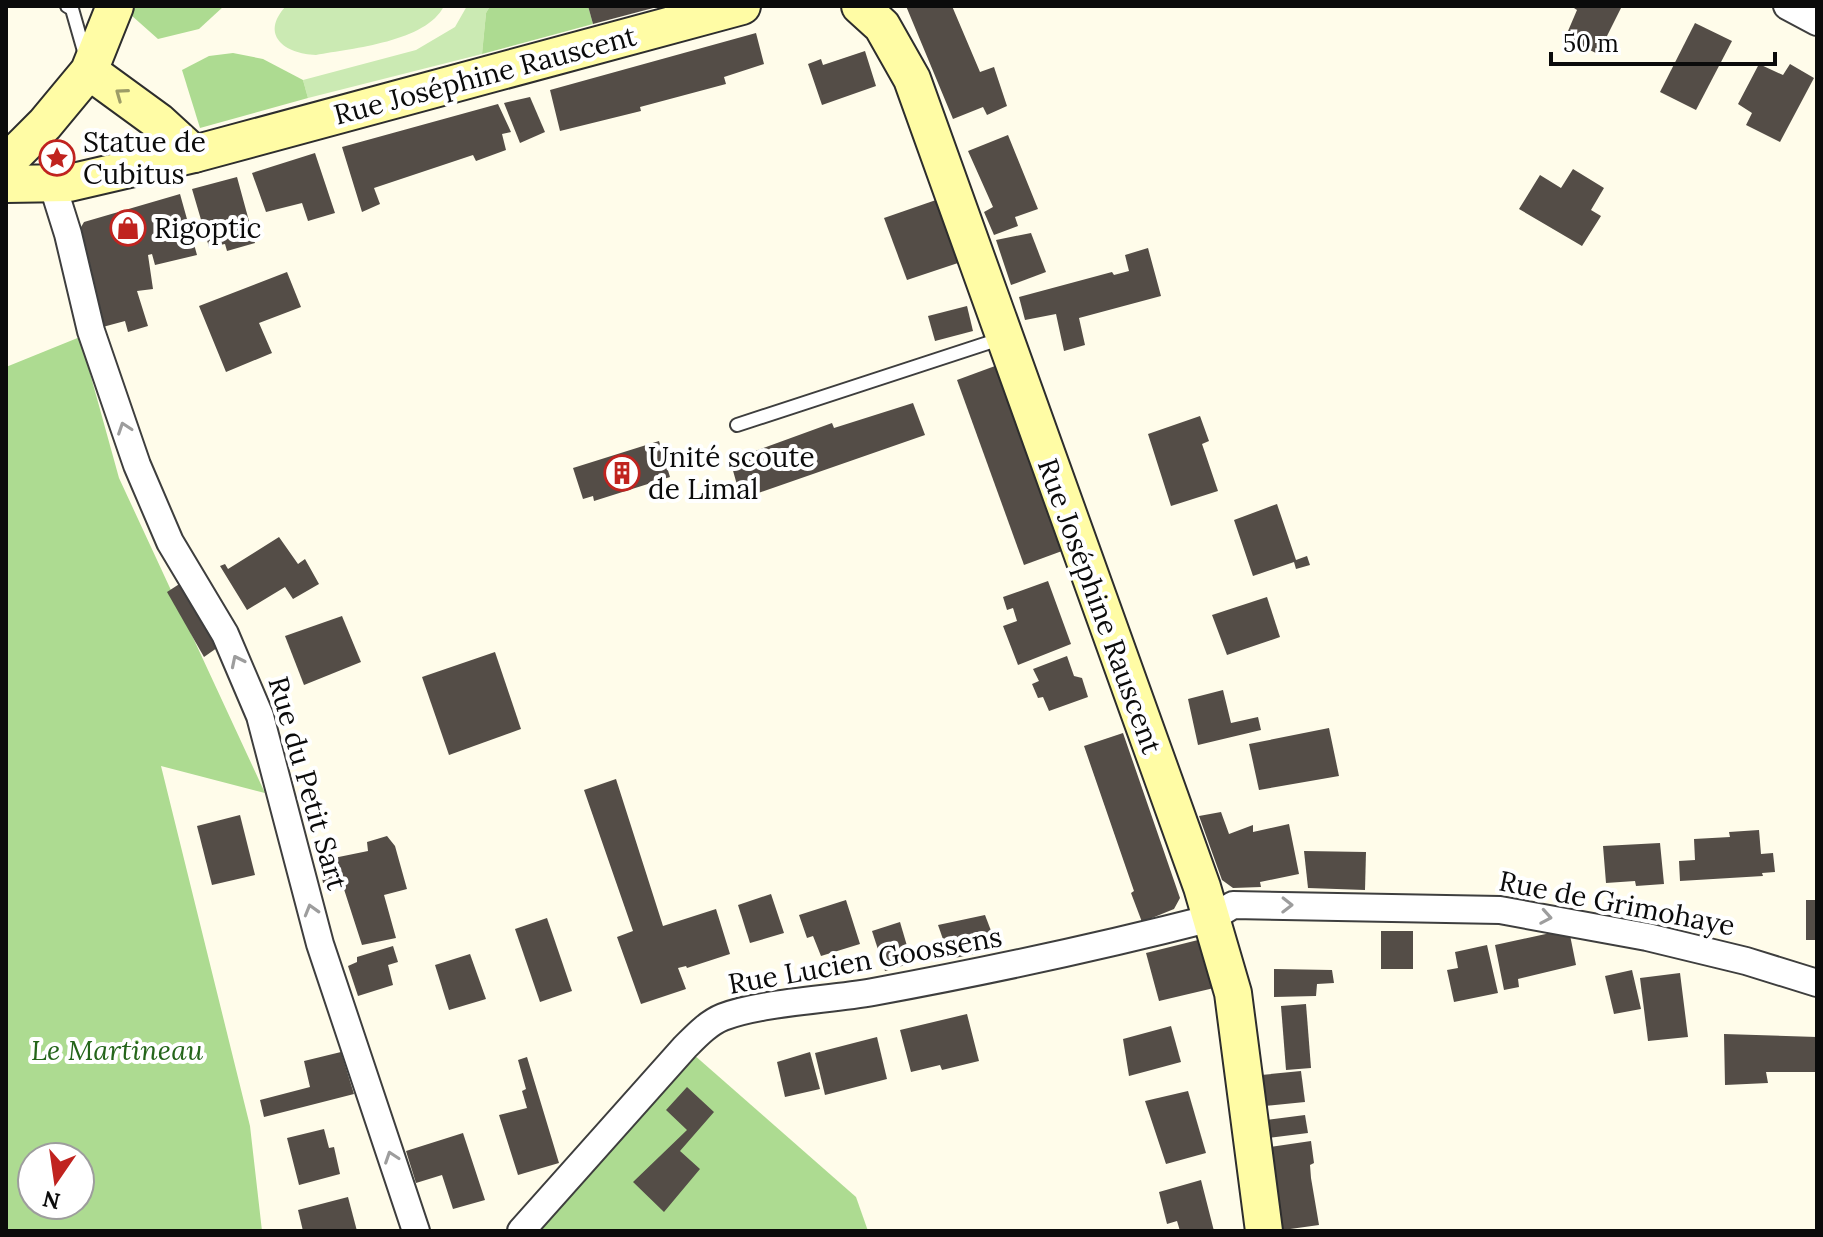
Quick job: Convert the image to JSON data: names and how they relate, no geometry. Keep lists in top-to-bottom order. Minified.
{"streets":{"street":["Rue Joséphine Rauscent","Rue du Petit Sart","Rue de Grimohaye","Rue Lucien Goossens"]},"crossings":[["Rue Joséphine Rauscent","Rue du Petit Sart"],["Rue Joséphine Rauscent","Rue de Grimohaye"],["Rue Joséphine Rauscent","Rue Lucien Goossens"],["Rue de Grimohaye","Rue Lucien Goossens"]],"one_way":["Rue du Petit Sart","Rue de Grimohaye"],"parks":["Le Martineau"],"places":{"place":["Statue de Cubitus"],"shop":["Rigoptic"],"building":["Unité scoute de Limal"]},"scale_bar":"50 m","north":"bottom"}
